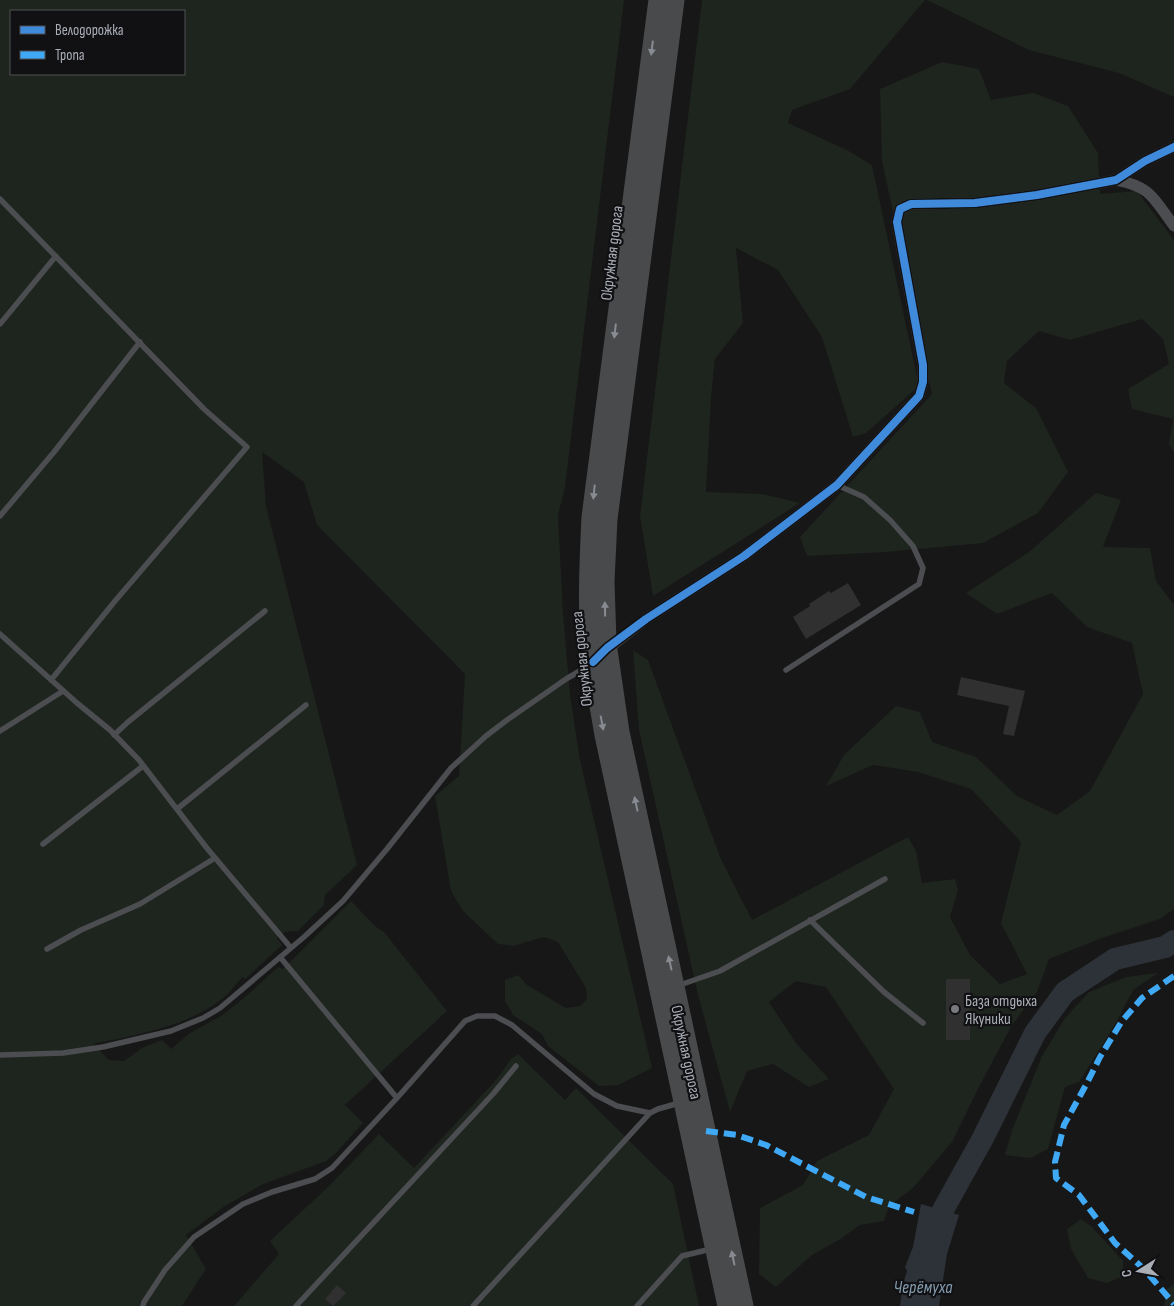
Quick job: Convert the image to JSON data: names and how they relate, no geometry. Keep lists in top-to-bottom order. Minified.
{"streets":{"main road":["Окружная дорога"]},"water":["Черёмуха"],"places":["База отдыха Якуники"],"legend":["Велодорожка","Тропа"],"north":"left"}
